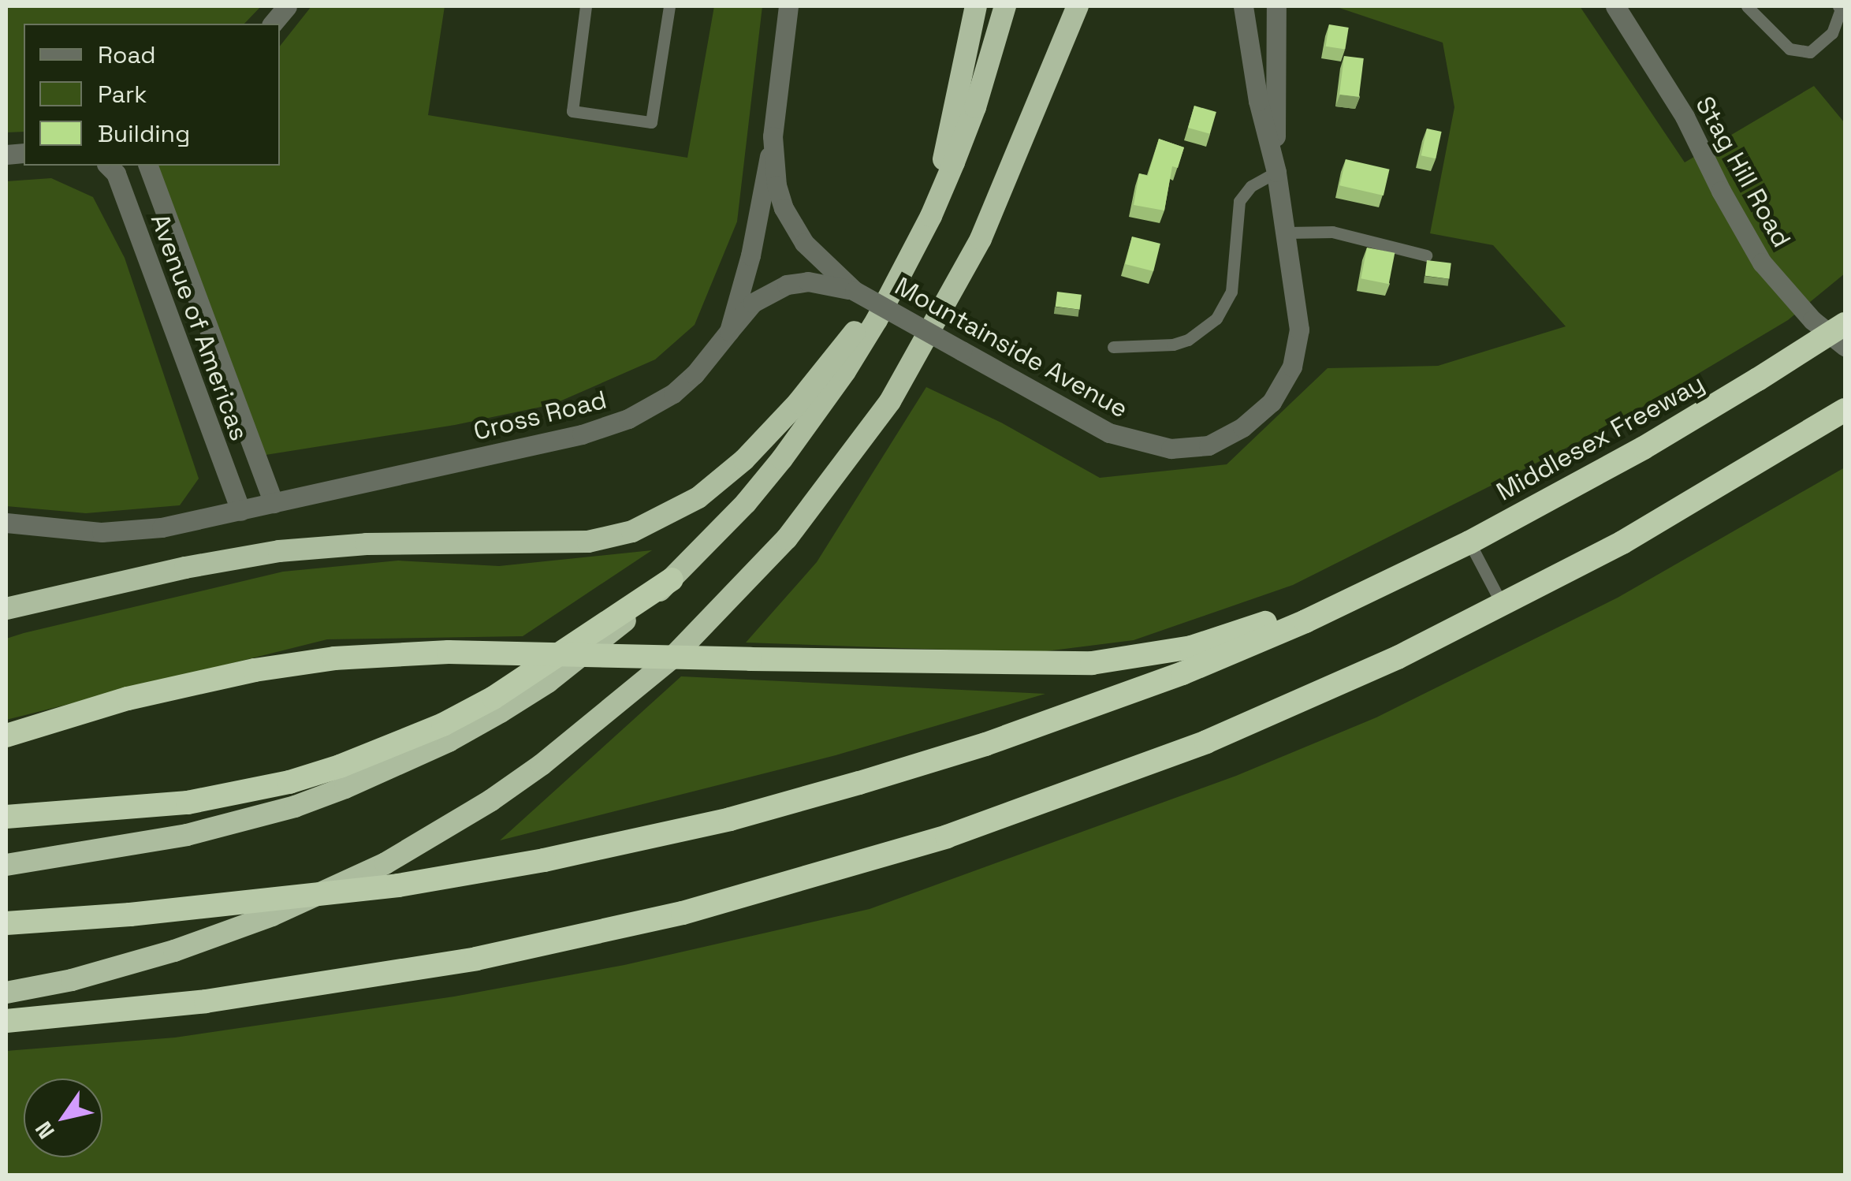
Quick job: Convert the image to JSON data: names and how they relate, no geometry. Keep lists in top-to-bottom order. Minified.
{"streets":{"highway":["Middlesex Freeway"],"street":["Stag Hill Road","Avenue of Americas","Mountainside Avenue","Cross Road"]},"crossings":[["Avenue of Americas","Cross Road"],["Mountainside Avenue","Cross Road"]],"legend":["Road","Park","Building"],"north":"bottom left"}
